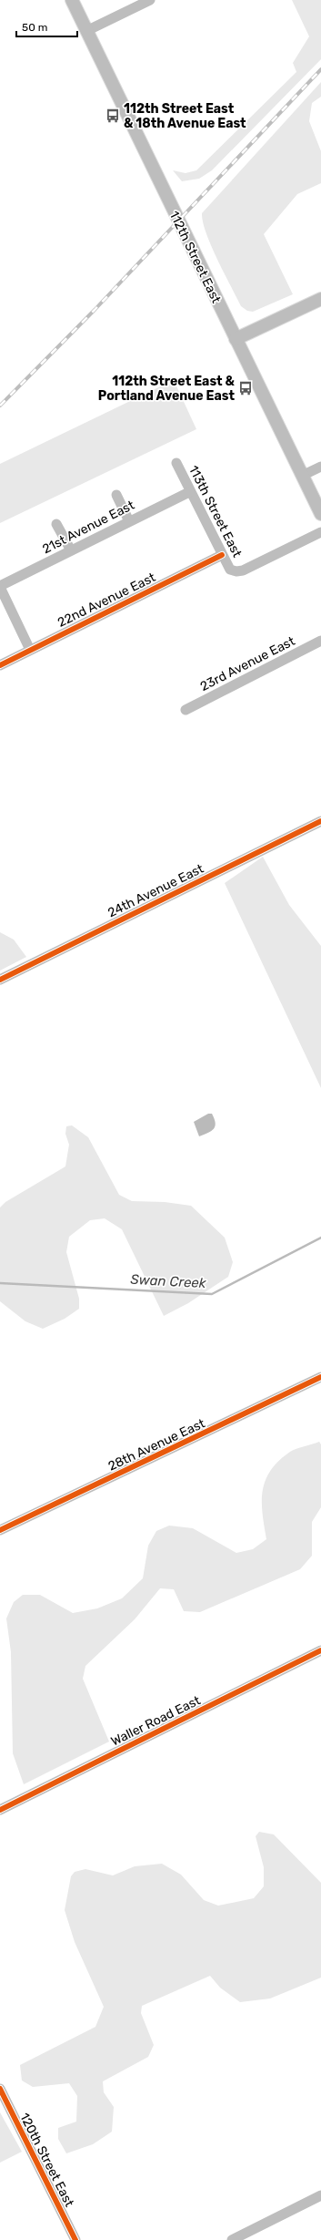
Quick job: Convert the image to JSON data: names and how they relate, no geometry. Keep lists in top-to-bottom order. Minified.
{"streets":{"main road":["112th Street East"],"street":["113th Street East","21st Avenue East","22nd Avenue East","23rd Avenue East","24th Avenue East","28th Avenue East","Waller Road East","120th Street East"]},"crossings":[["113th Street East","21st Avenue East"],["113th Street East","22nd Avenue East"]],"water":["Swan Creek"],"places":{"bus stop":["112th Street East & 18th Avenue East","112th Street East & Portland Avenue East"]},"scale_bar":"50 m"}
